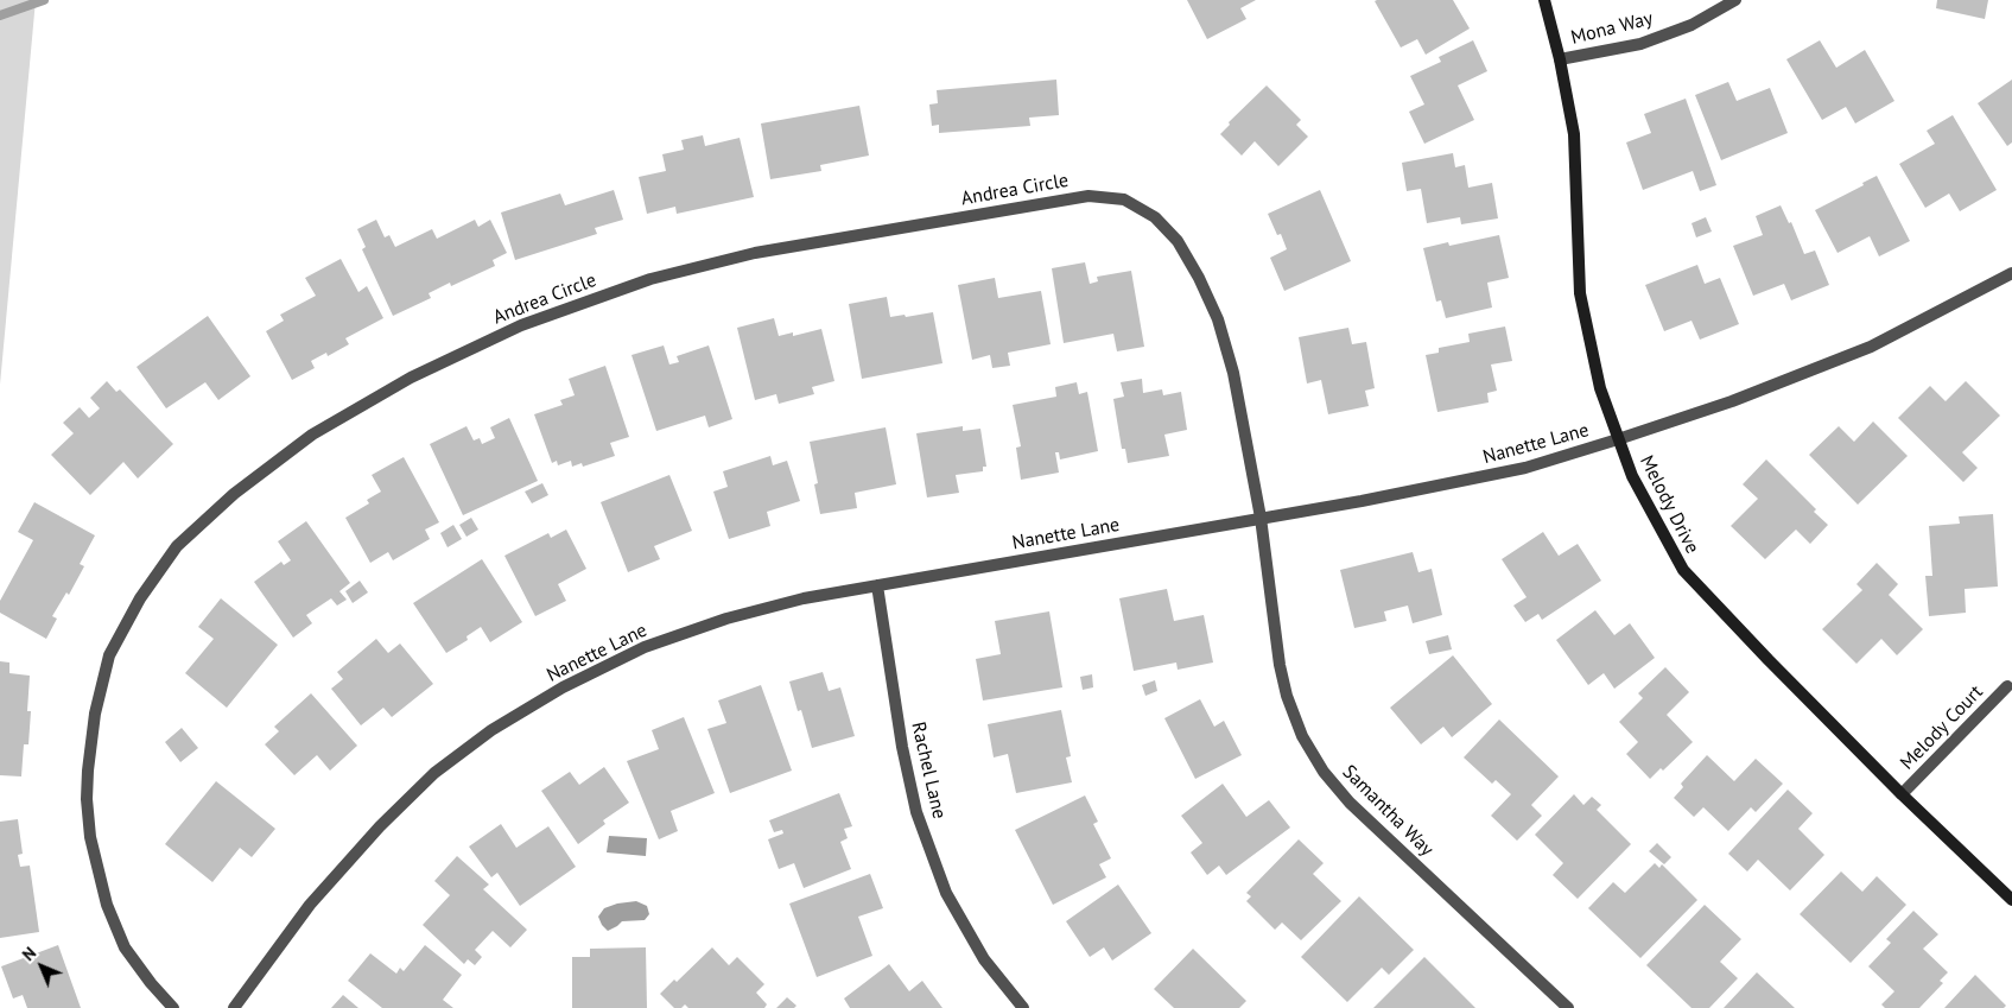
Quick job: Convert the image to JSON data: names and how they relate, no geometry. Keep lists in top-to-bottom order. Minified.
{"streets":{"street":["Mona Way","Andrea Circle","Nanette Lane","Melody Drive","Melody Court","Rachel Lane","Samantha Way"]},"crossings":[["Mona Way","Melody Drive"],["Andrea Circle","Nanette Lane"],["Andrea Circle","Samantha Way"],["Nanette Lane","Melody Drive"],["Nanette Lane","Rachel Lane"],["Nanette Lane","Samantha Way"],["Melody Drive","Melody Court"]],"north":"top left"}
